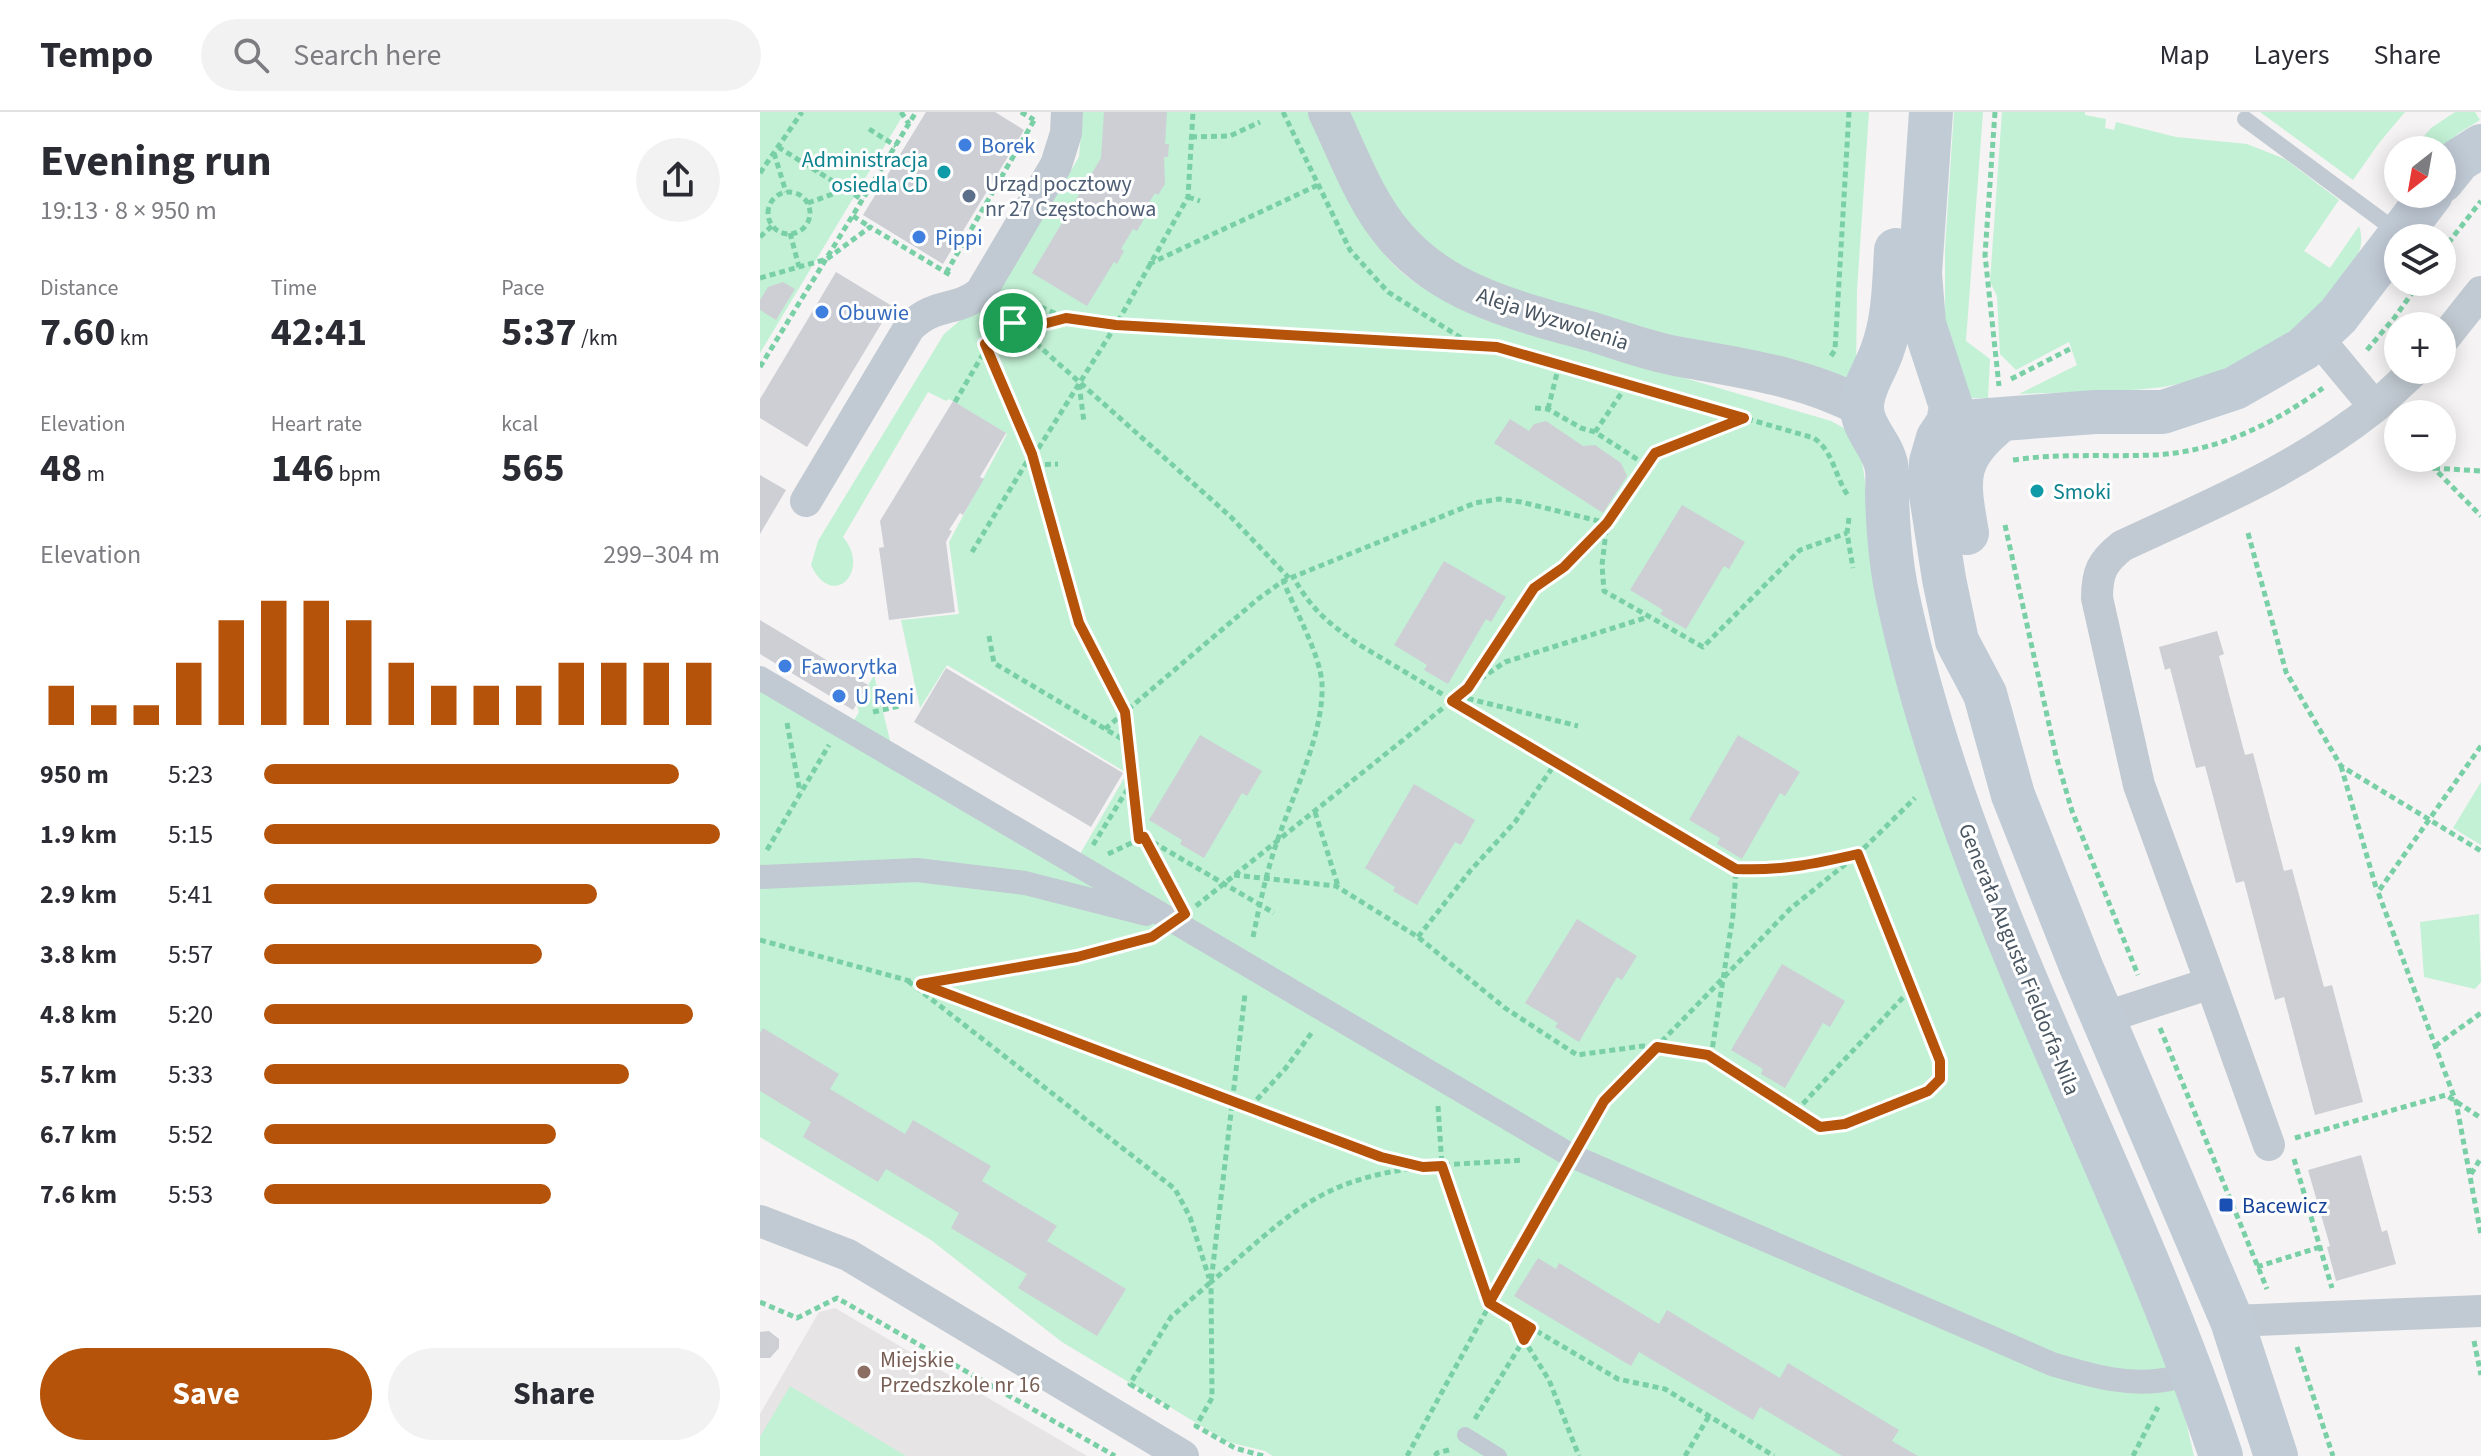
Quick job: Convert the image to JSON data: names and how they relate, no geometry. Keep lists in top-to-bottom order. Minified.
{"streets":{"main road":["Generała Augusta Fieldorfa-Nila"],"street":["Aleja Wyzwolenia"]},"crossings":[["Aleja Wyzwolenia","Generała Augusta Fieldorfa-Nila"]],"places":{"other":["Borek","Administracja osiedla CD","Urząd pocztowy nr 27 Częstochowa","Pippi","Obuwie","Smoki","Faworytka","U Reni","Miejskie Przedszkole nr 16"],"transit":["Bacewicz"]},"north":"bottom left","page":{"header":"Tempo","search":"Search here","nav":["Map","Layers","Share"],"heading":["Evening run","19:13 · 8 × 950 m"],"map_buttons":["+","−"],"stats":[["Distance","7.60 km"],["Time","42:41"],["Pace","5:37 /km"],["Elevation","48 m"],["Heart rate","146 bpm"],["kcal","565"]],"chart":["Elevation","299–304 m"],"list":[{"name":"950 m","note":"5:23"},{"name":"1.9 km","note":"5:15"},{"name":"2.9 km","note":"5:41"},{"name":"3.8 km","note":"5:57"},{"name":"4.8 km","note":"5:20"},{"name":"5.7 km","note":"5:33"},{"name":"6.7 km","note":"5:52"},{"name":"7.6 km","note":"5:53"}],"buttons":["Save","Share"]}}
